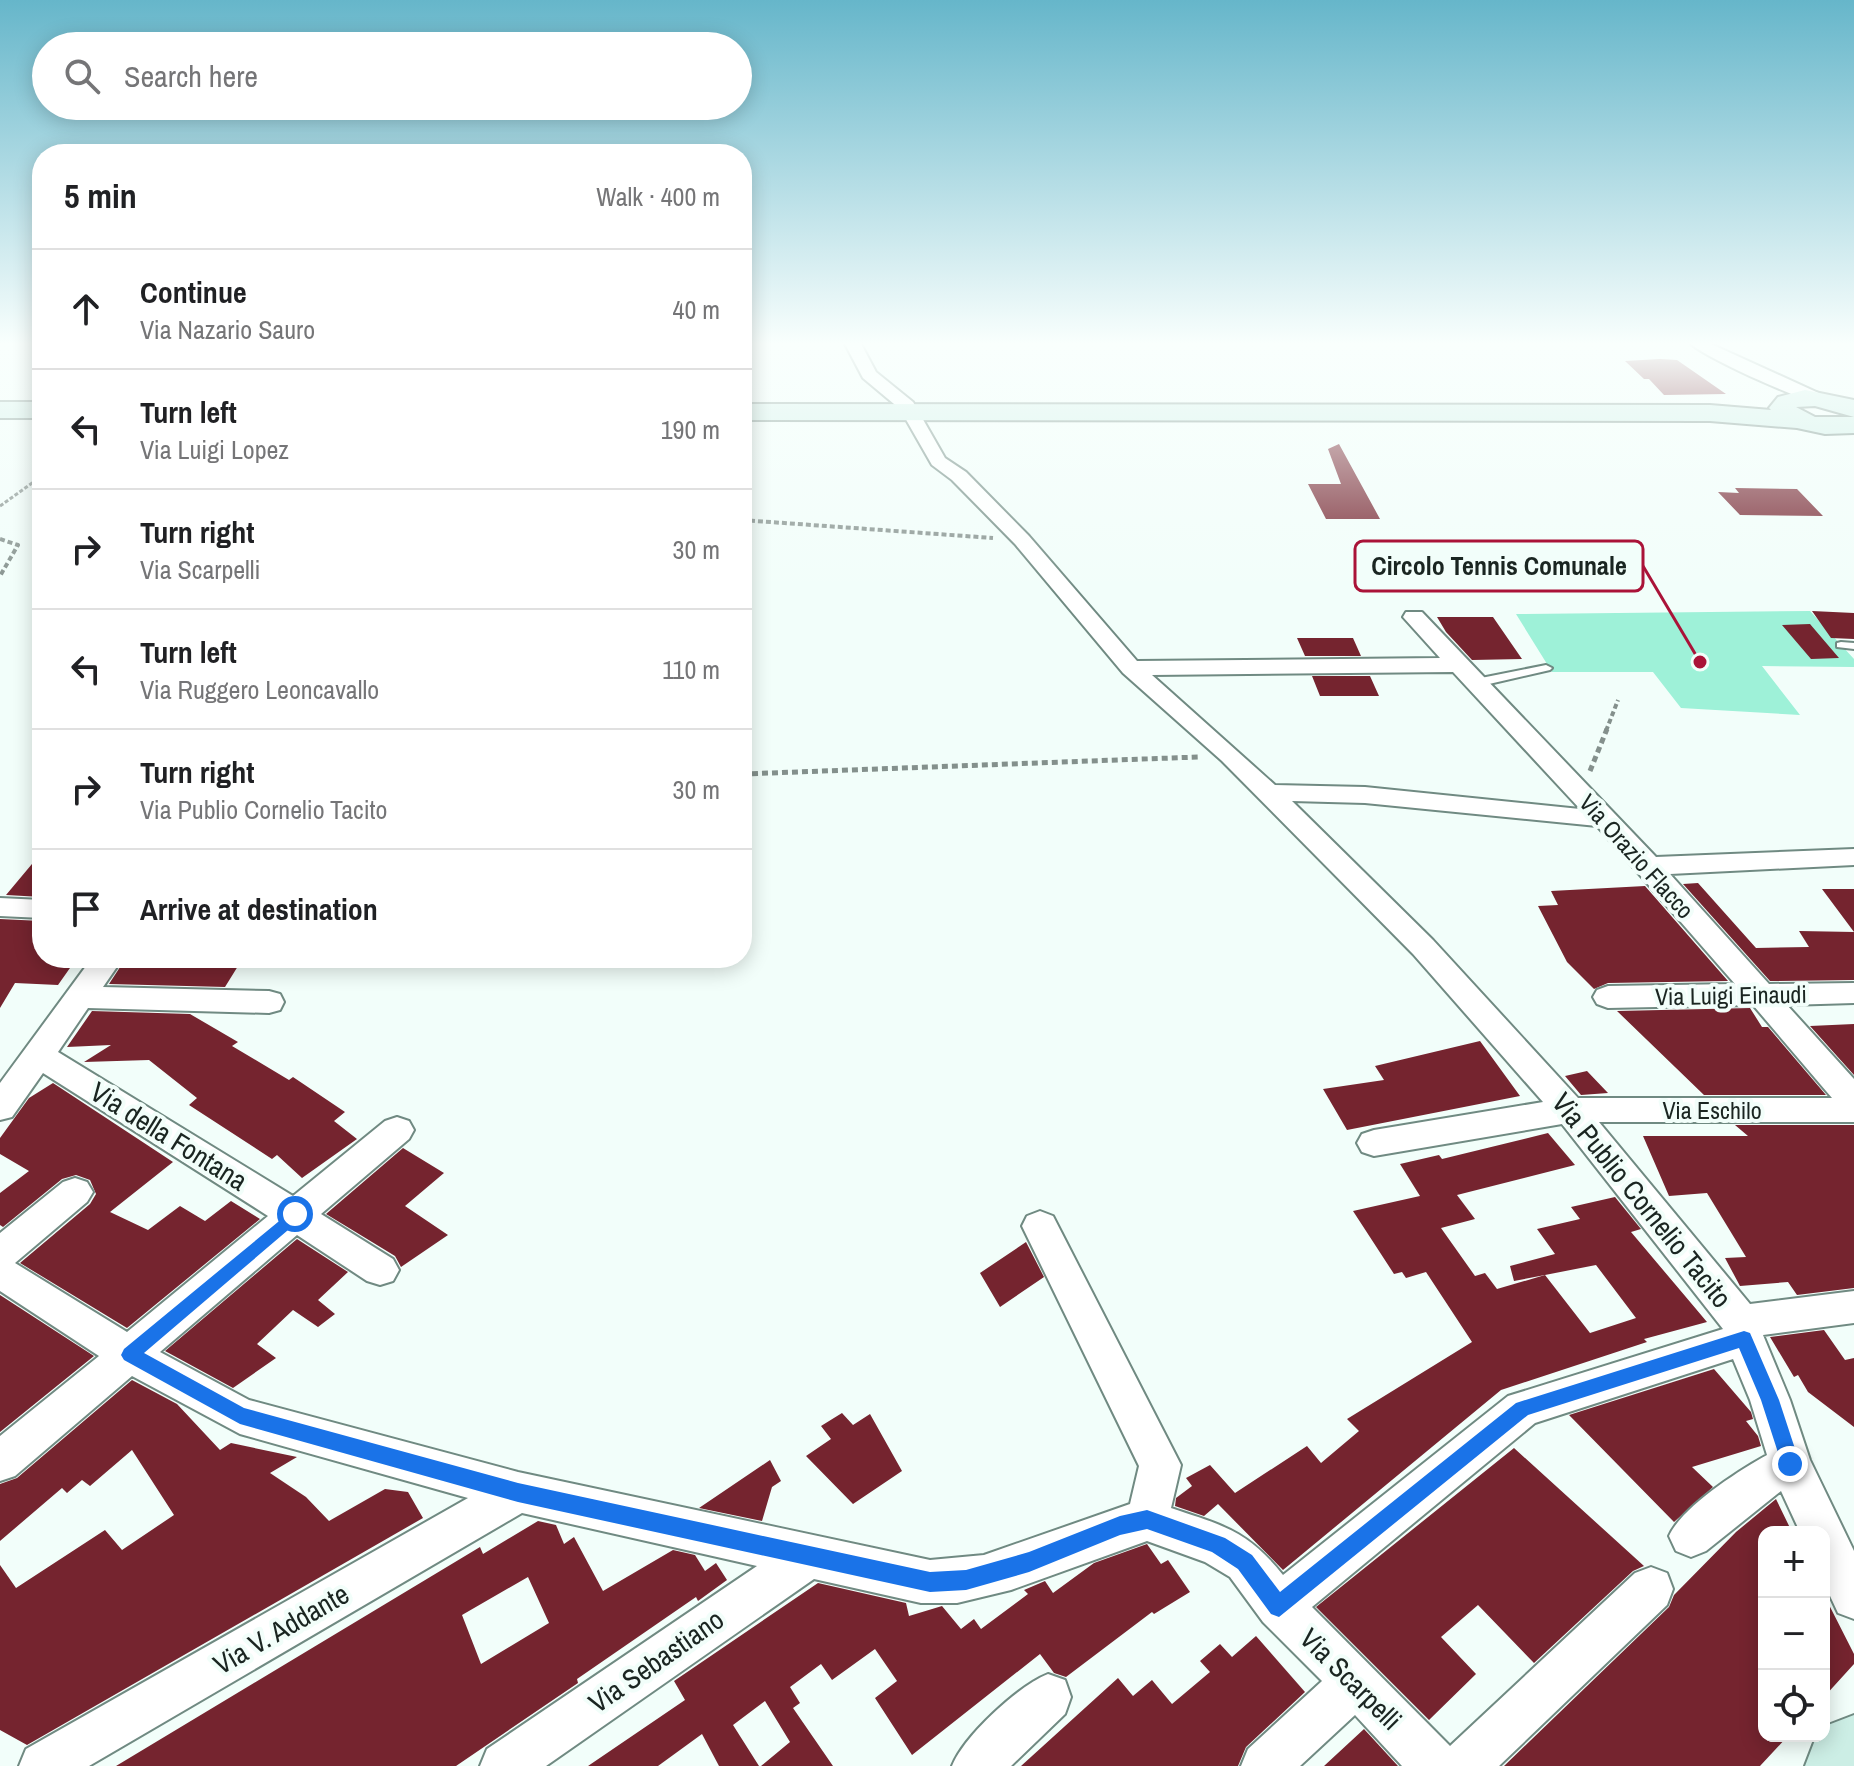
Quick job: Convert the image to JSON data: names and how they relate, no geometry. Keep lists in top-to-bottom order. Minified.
{"streets":{"street":["Via Orazio Flacco","Via Luigi Einaudi","Via Eschilo","Via della Fontana","Via Publio Cornelio Tacito","Via V. Addante","Via Sebastiano","Via Scarpelli"]},"crossings":[["Via Orazio Flacco","Via Luigi Einaudi"],["Via Eschilo","Via Publio Cornelio Tacito"]],"places":["Circolo Tennis Comunale"],"page":{"search":"Search here","heading":["5 min","Walk · 400 m"],"list":[["Continue","Via Nazario Sauro","40 m"],["Turn left","Via Luigi Lopez","190 m"],["Turn right","Via Scarpelli","30 m"],["Turn left","Via Ruggero Leoncavallo","110 m"],["Turn right","Via Publio Cornelio Tacito","30 m"],"Arrive at destination"],"map_buttons":["+","−"]}}
